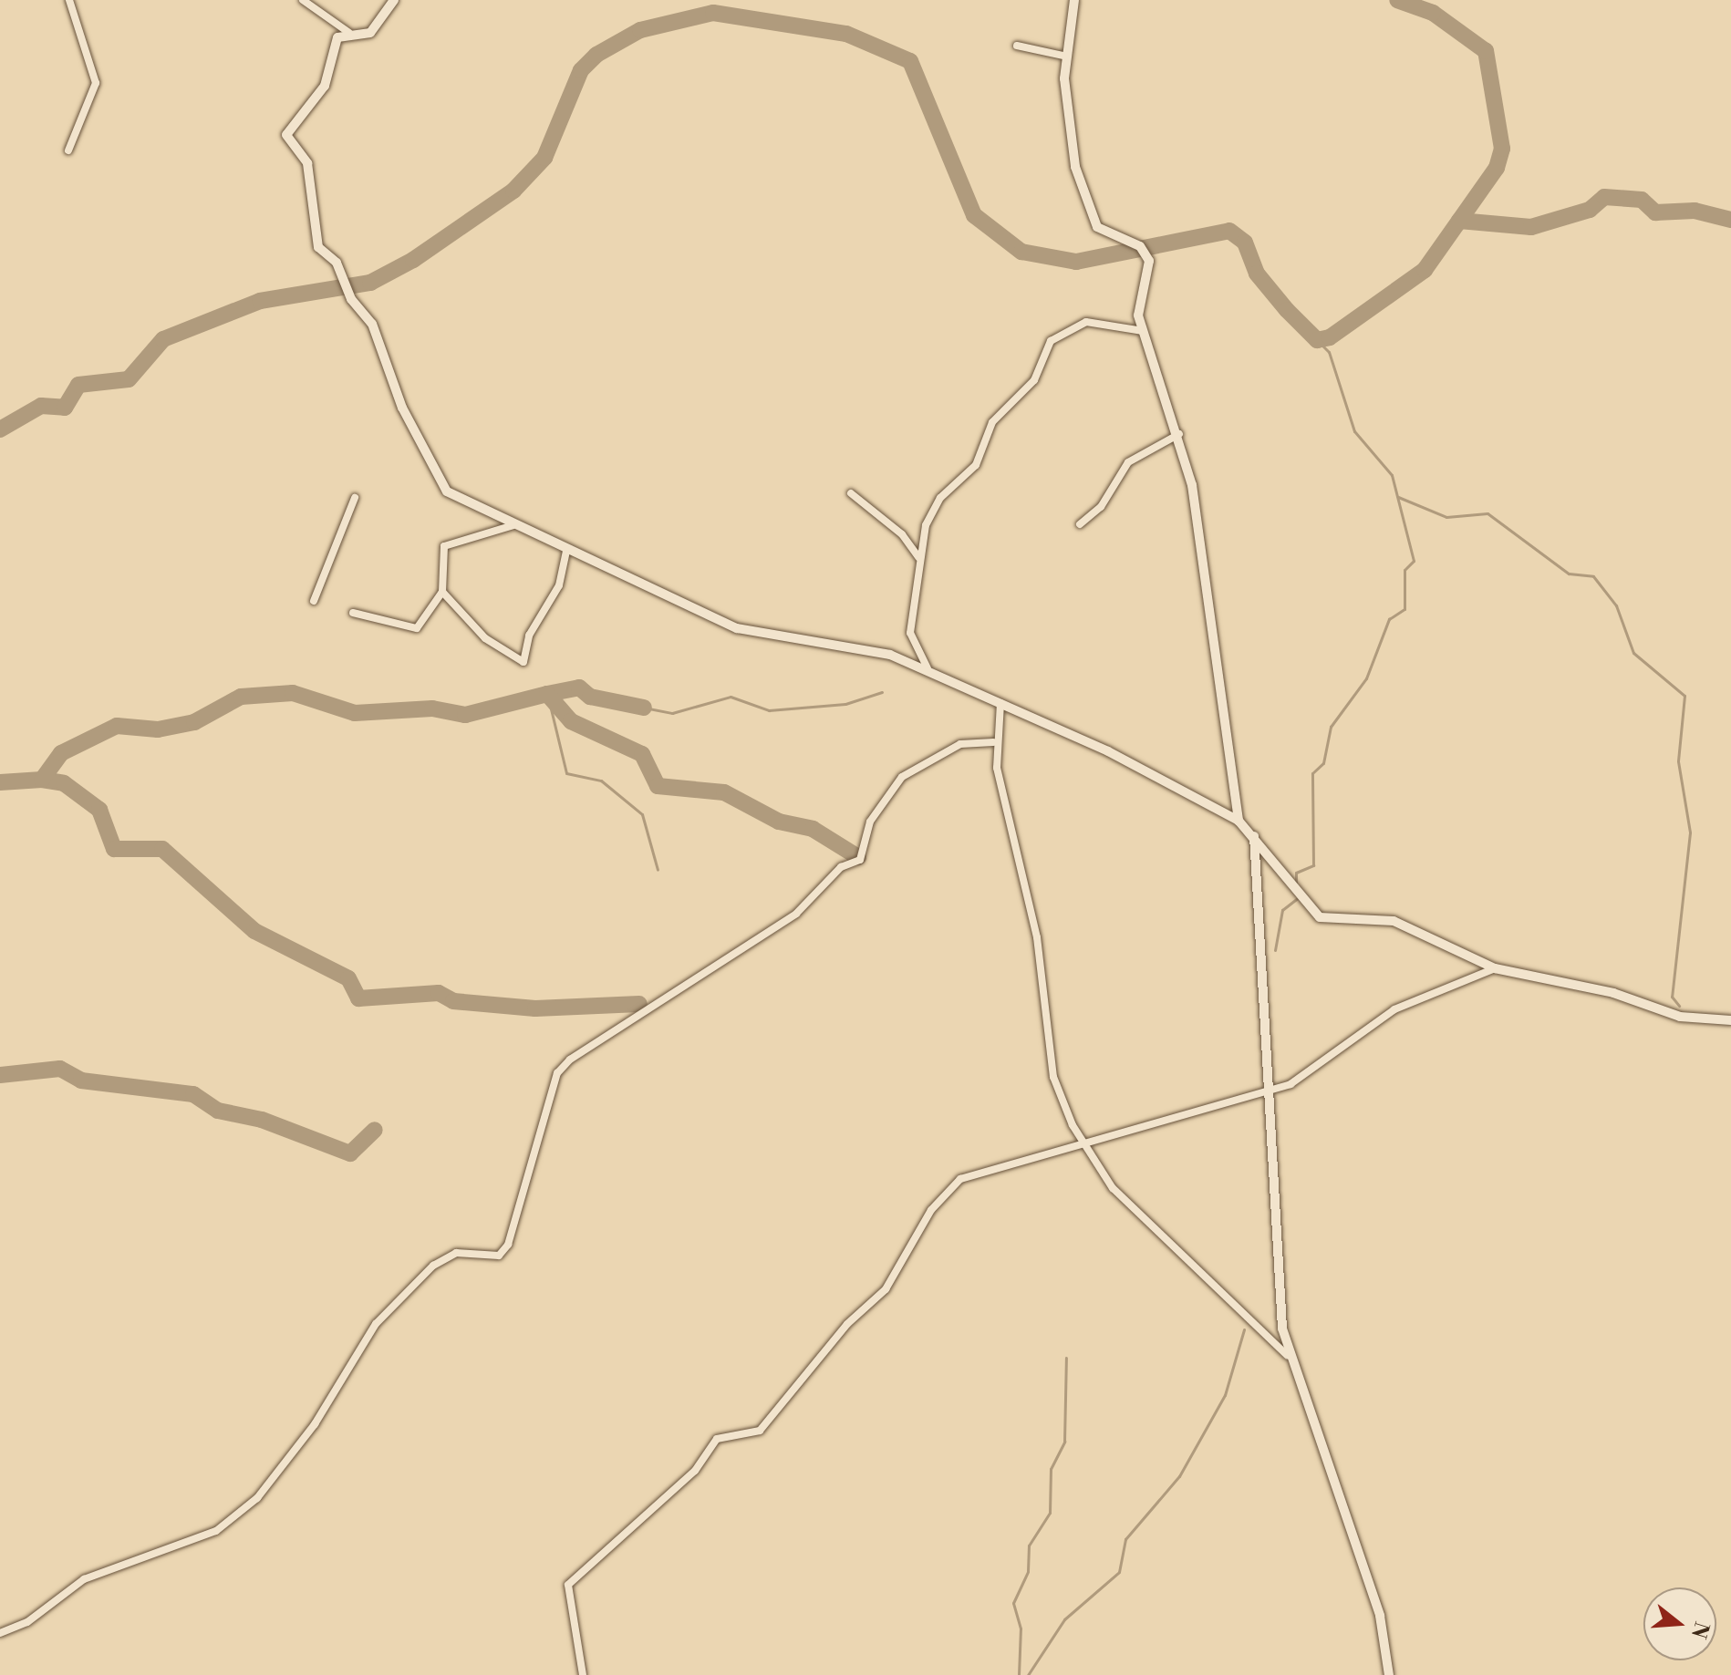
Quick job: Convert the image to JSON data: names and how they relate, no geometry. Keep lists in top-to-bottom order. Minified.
{"north":"right"}
